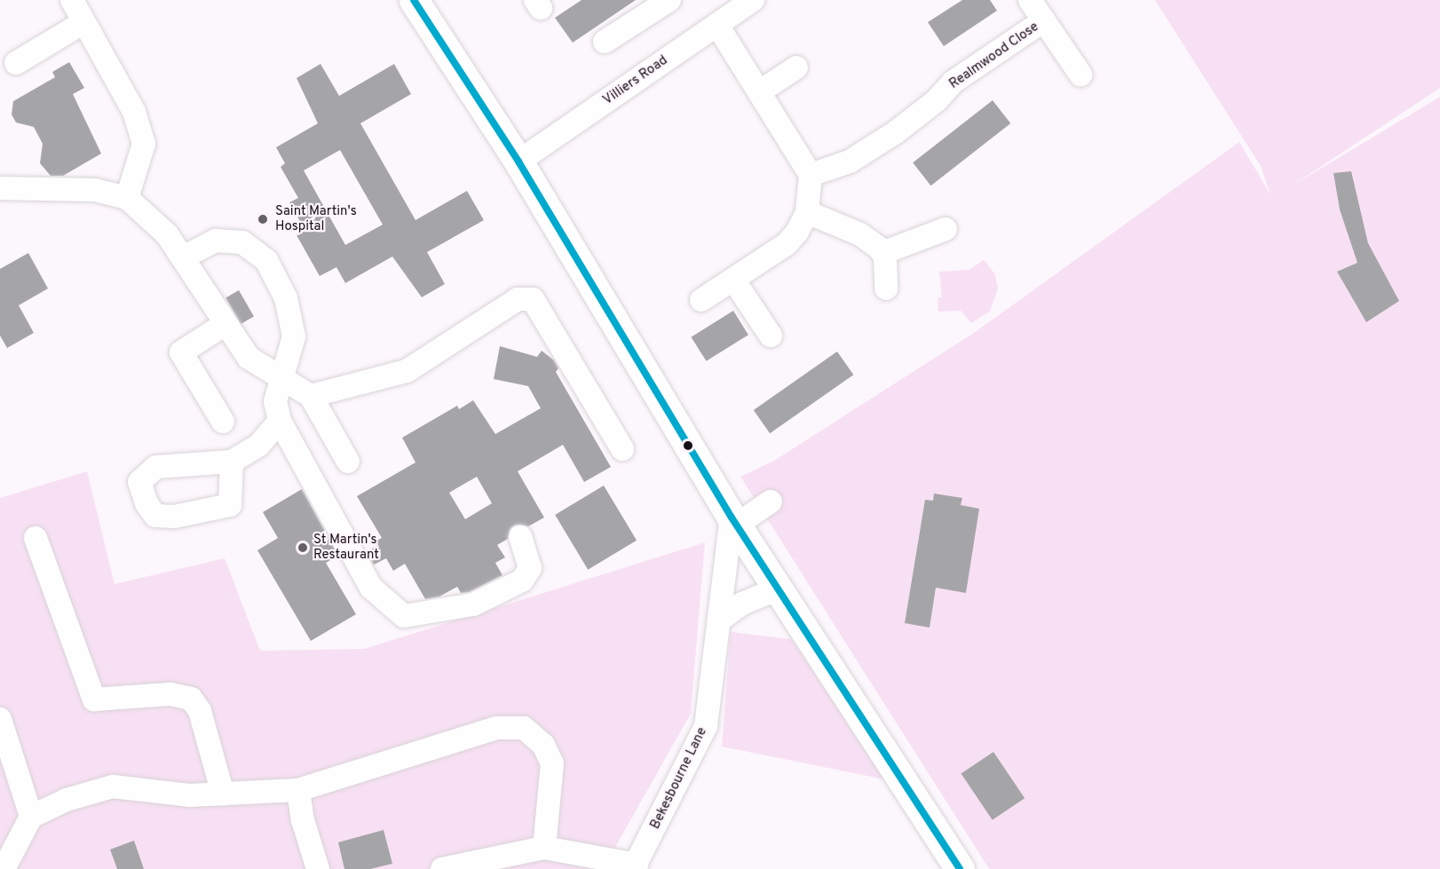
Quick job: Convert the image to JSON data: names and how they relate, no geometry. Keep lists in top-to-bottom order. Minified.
{"streets":{"street":["Realmwood Close","Villiers Road","Bekesbourne Lane"]},"places":["Saint Martin's Hospital","St Martin's Restaurant"]}
